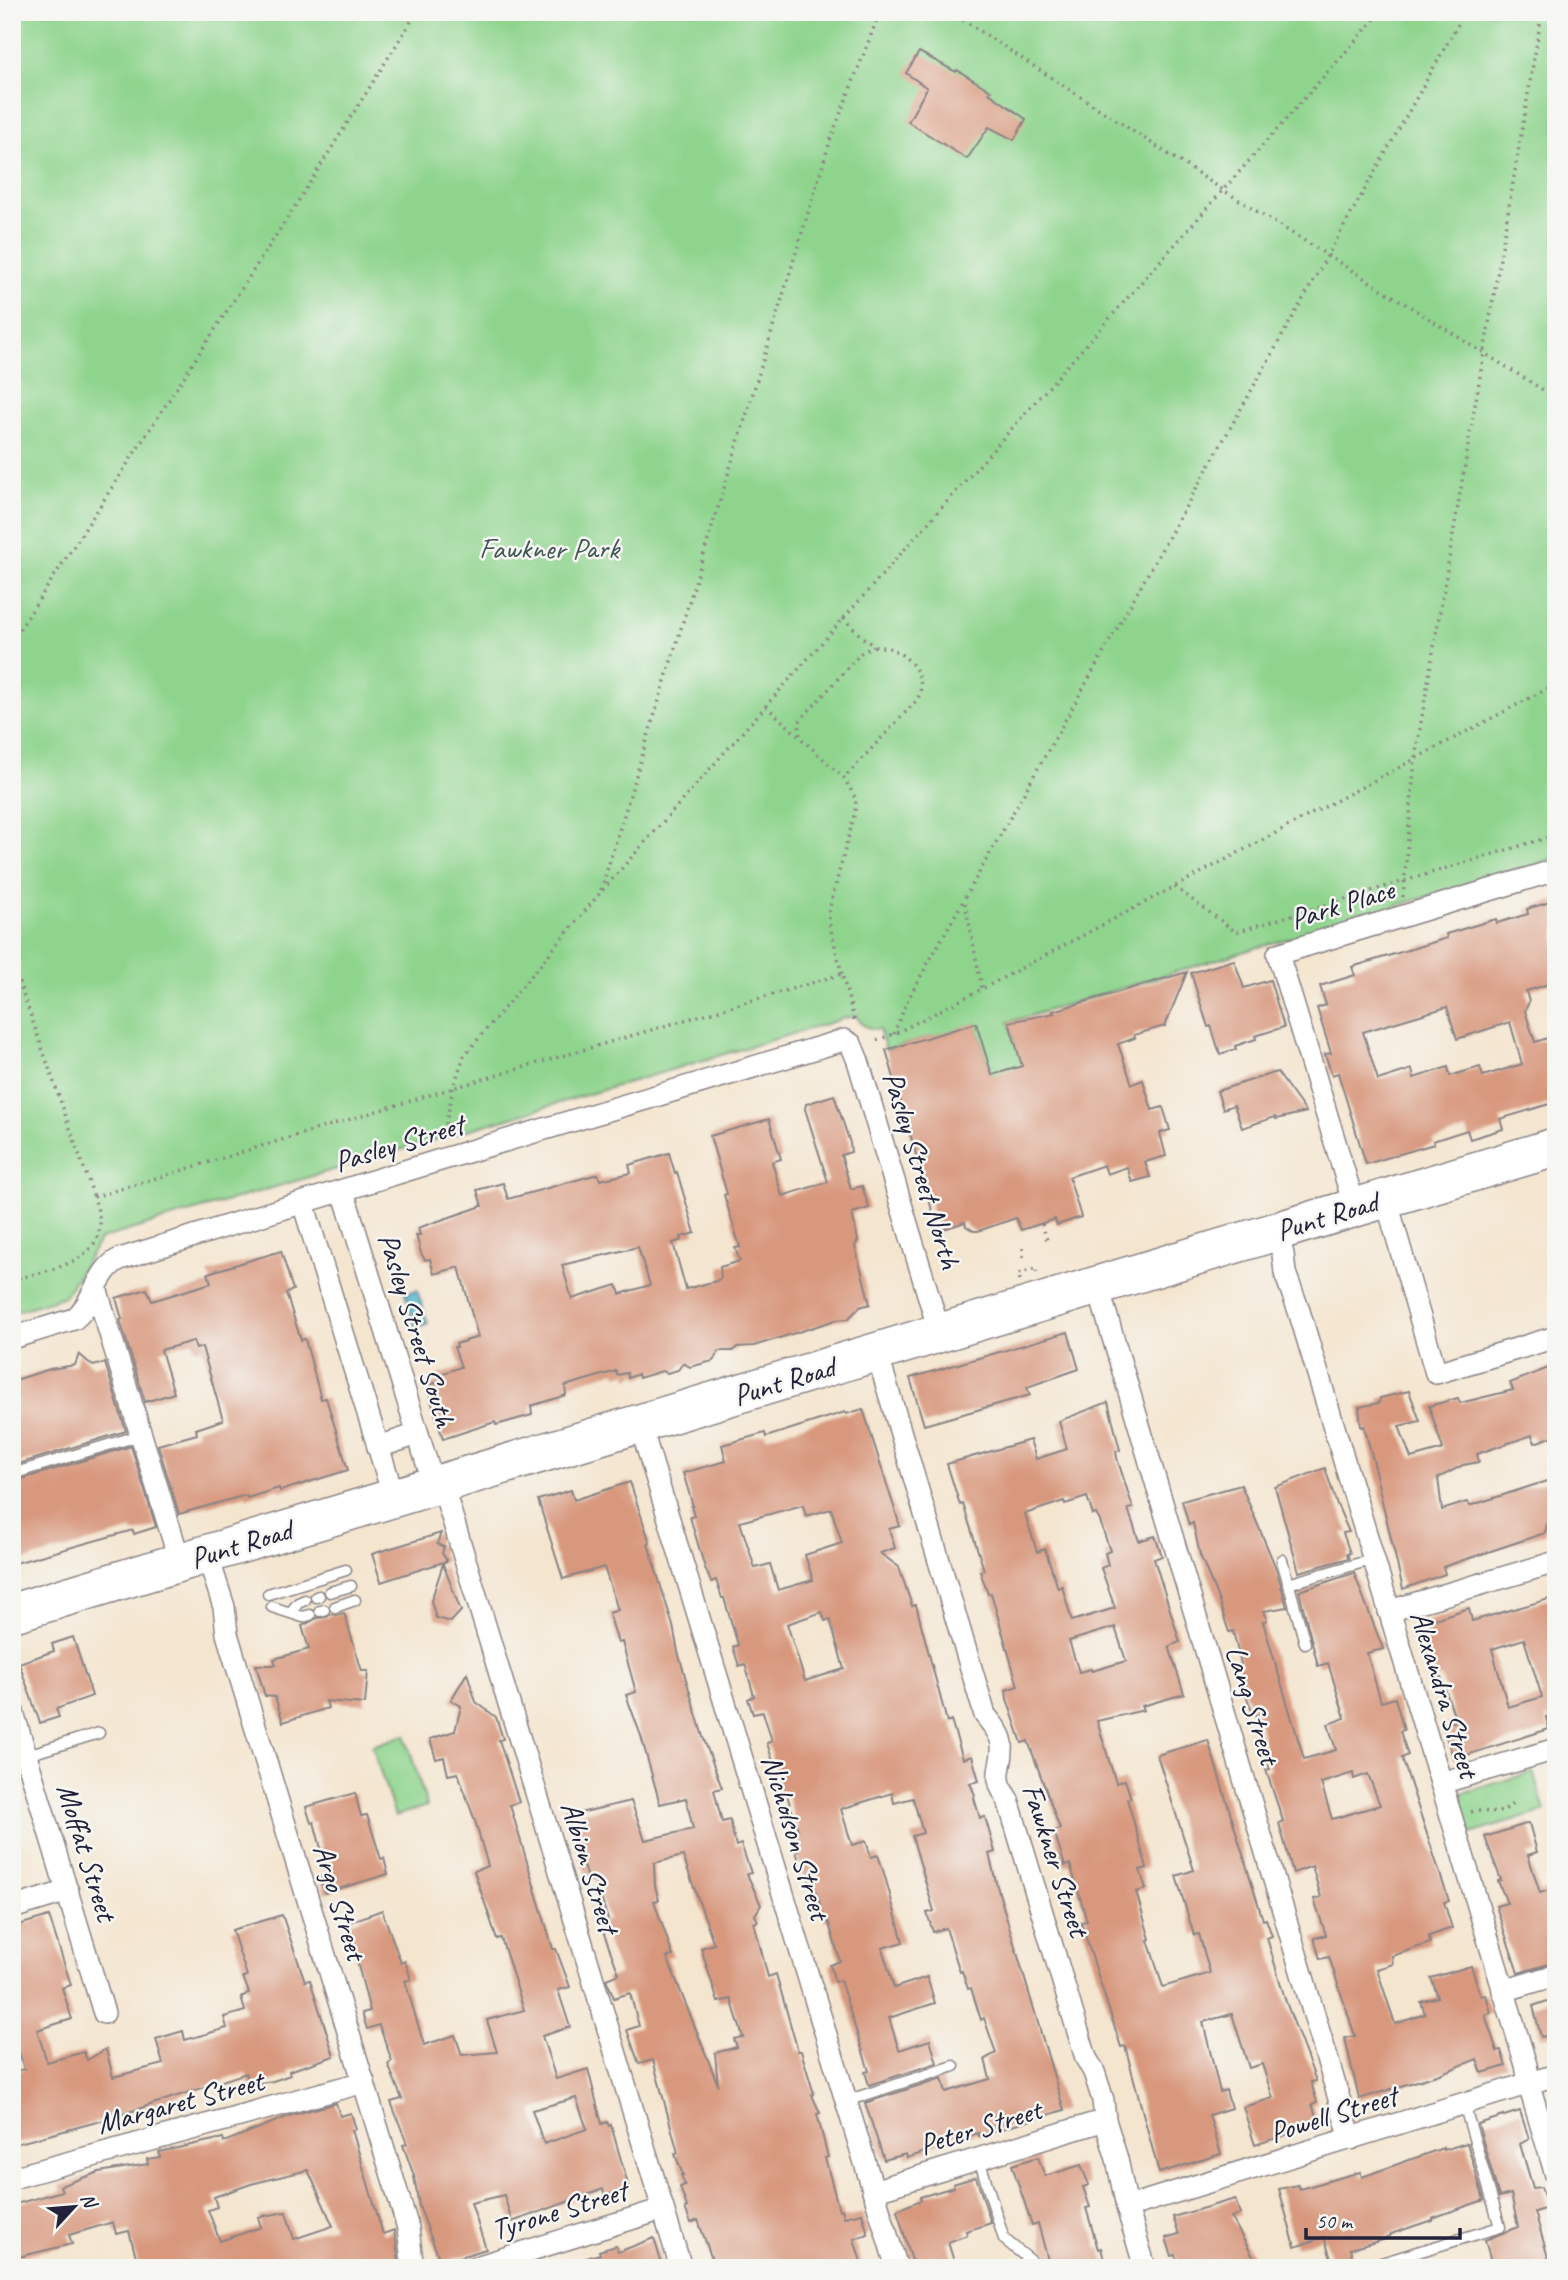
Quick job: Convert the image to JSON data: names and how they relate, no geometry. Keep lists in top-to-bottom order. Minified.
{"streets":{"highway":["Punt Road"],"street":["Park Place","Pasley Street","Pasley Street North","Pasley Street South","Alexandra Street","Lang Street","Nicholson Street","Moffat Street","Fawkner Street","Albion Street","Argo Street","Margaret Street","Powell Street","Peter Street","Tyrone Street"]},"crossings":[["Park Place","Punt Road"],["Pasley Street","Pasley Street North"],["Pasley Street","Pasley Street South"],["Pasley Street","Argo Street"],["Pasley Street North","Punt Road"],["Punt Road","Pasley Street South"],["Punt Road","Alexandra Street"],["Punt Road","Lang Street"],["Punt Road","Nicholson Street"],["Punt Road","Fawkner Street"],["Punt Road","Albion Street"],["Punt Road","Argo Street"],["Pasley Street South","Albion Street"],["Alexandra Street","Powell Street"],["Lang Street","Powell Street"],["Nicholson Street","Peter Street"],["Fawkner Street","Powell Street"],["Fawkner Street","Peter Street"],["Albion Street","Tyrone Street"],["Argo Street","Margaret Street"]],"parks":["Fawkner Park"],"scale_bar":"50 m","north":"top right"}
